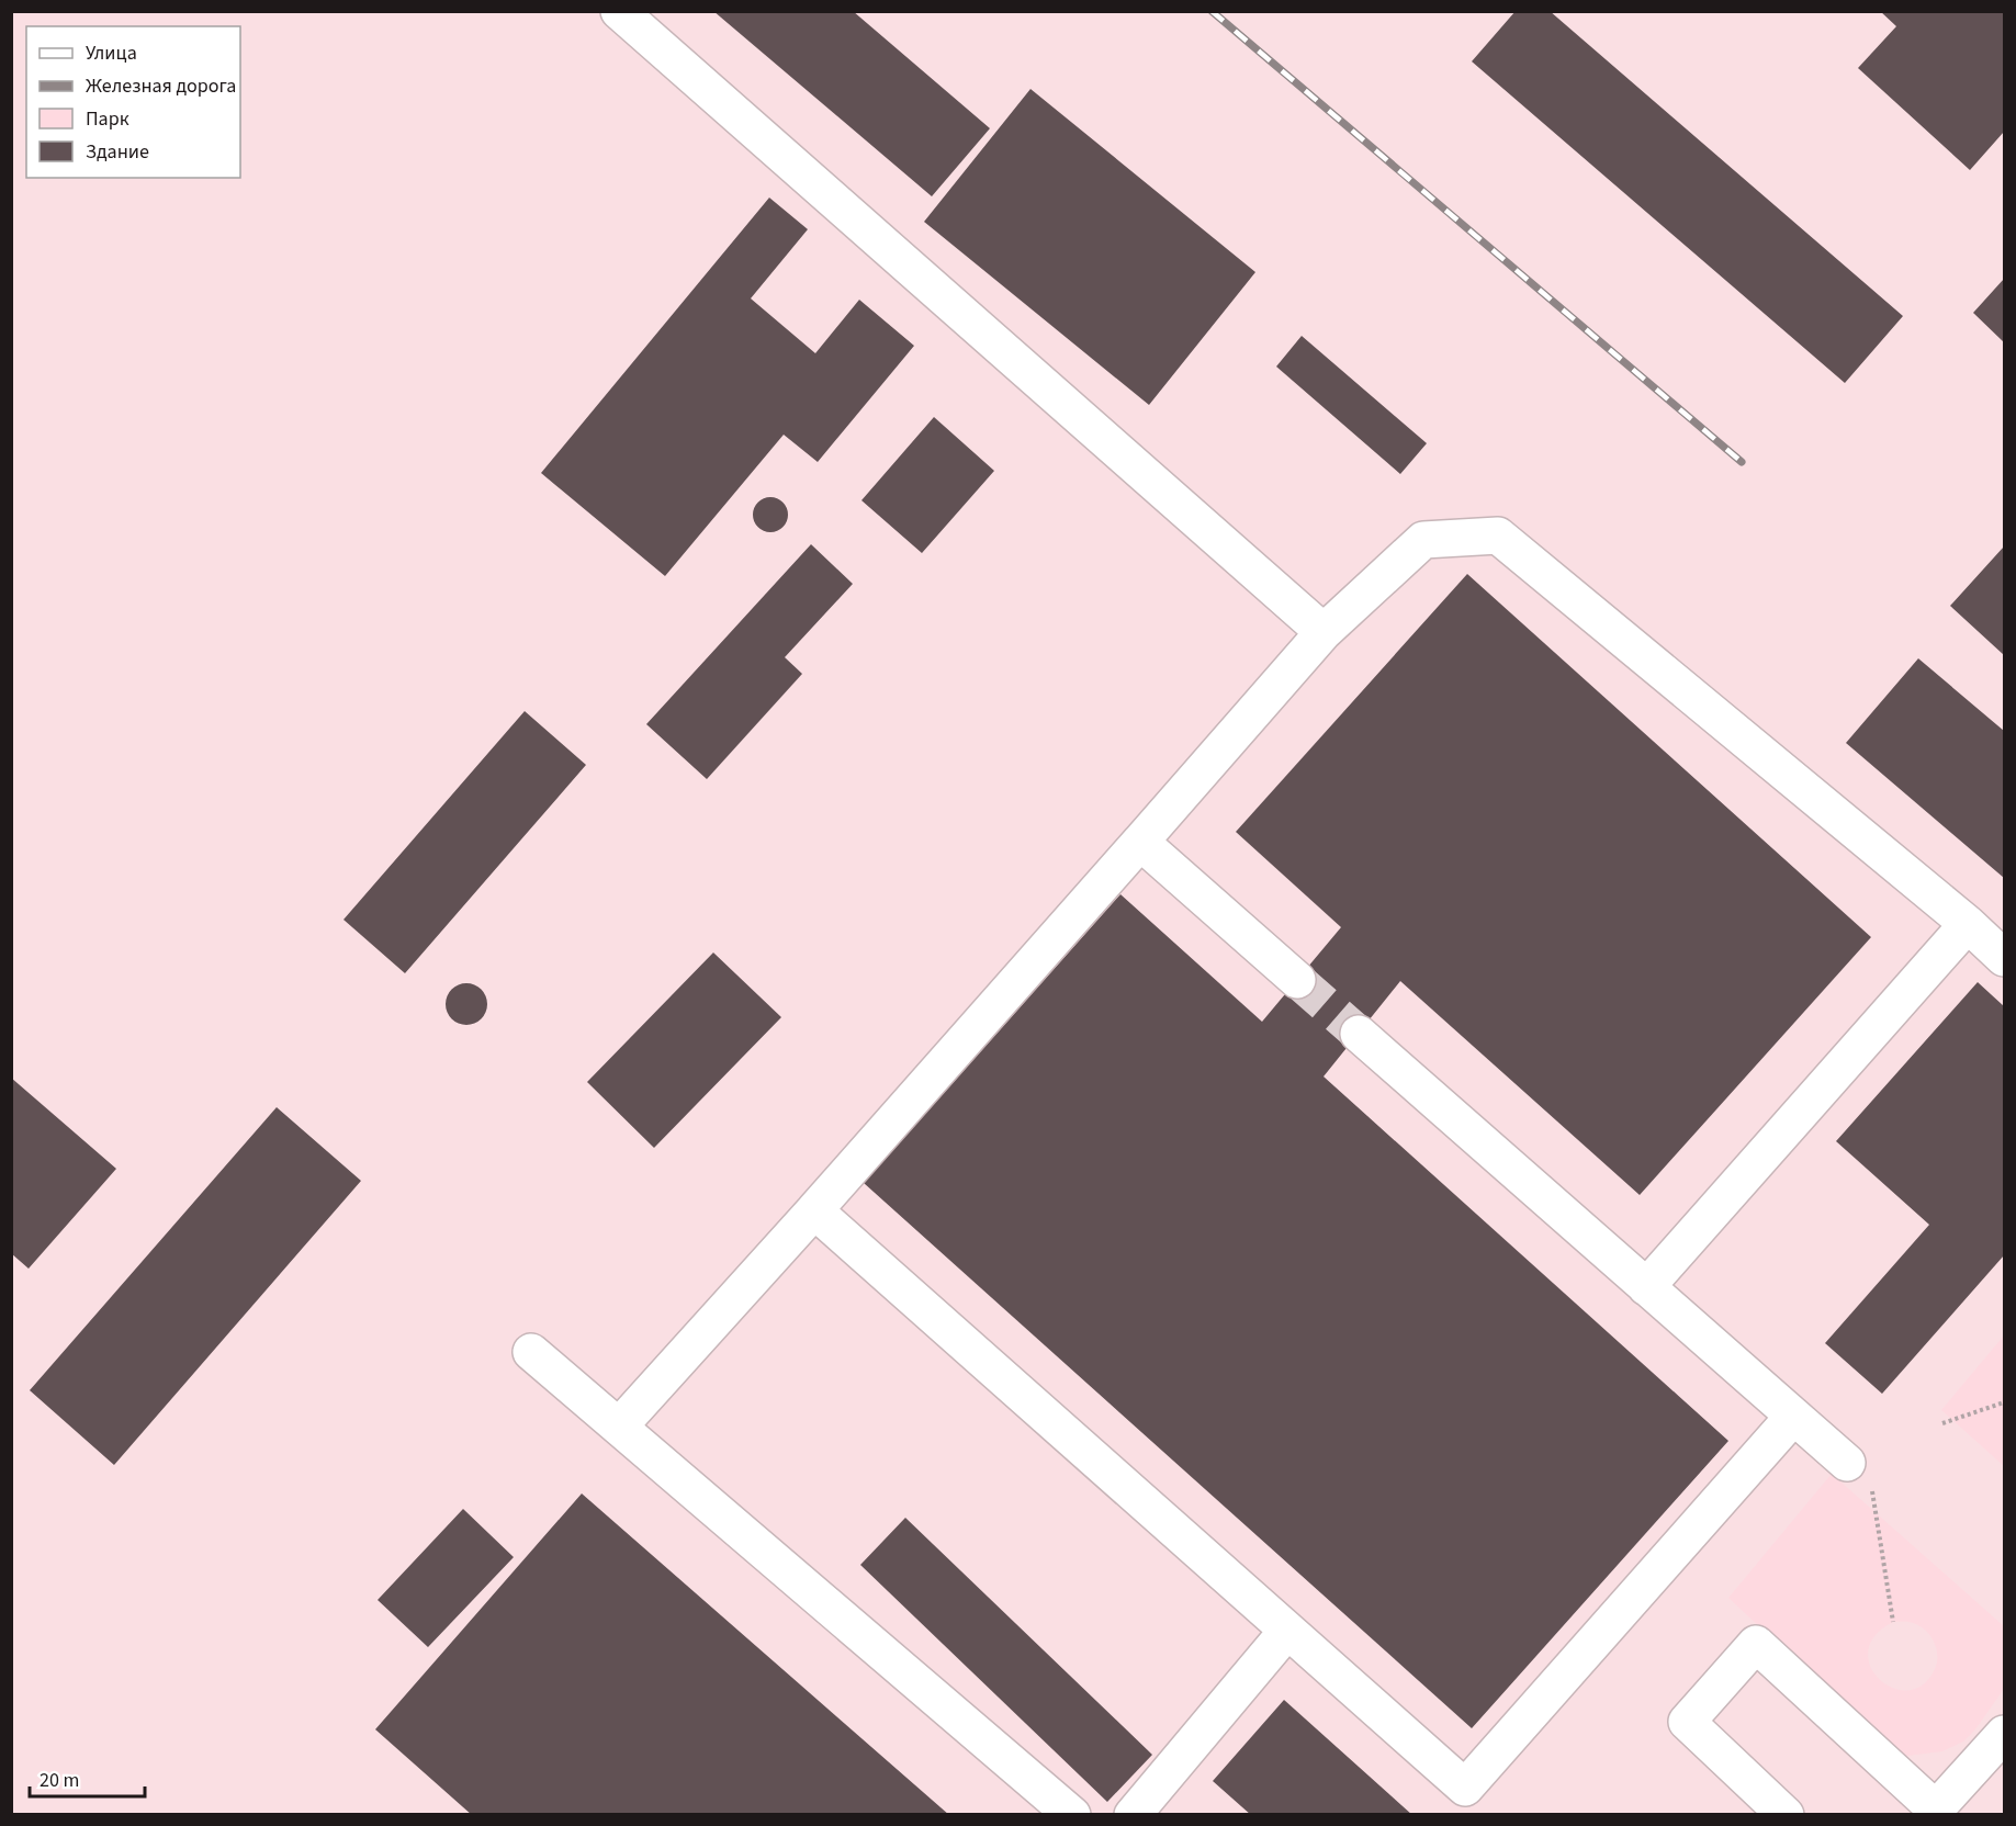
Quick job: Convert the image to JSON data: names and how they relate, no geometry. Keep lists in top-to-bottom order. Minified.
{"legend":["Улица","Железная дорога","Парк","Здание"],"scale_bar":"20 m"}
